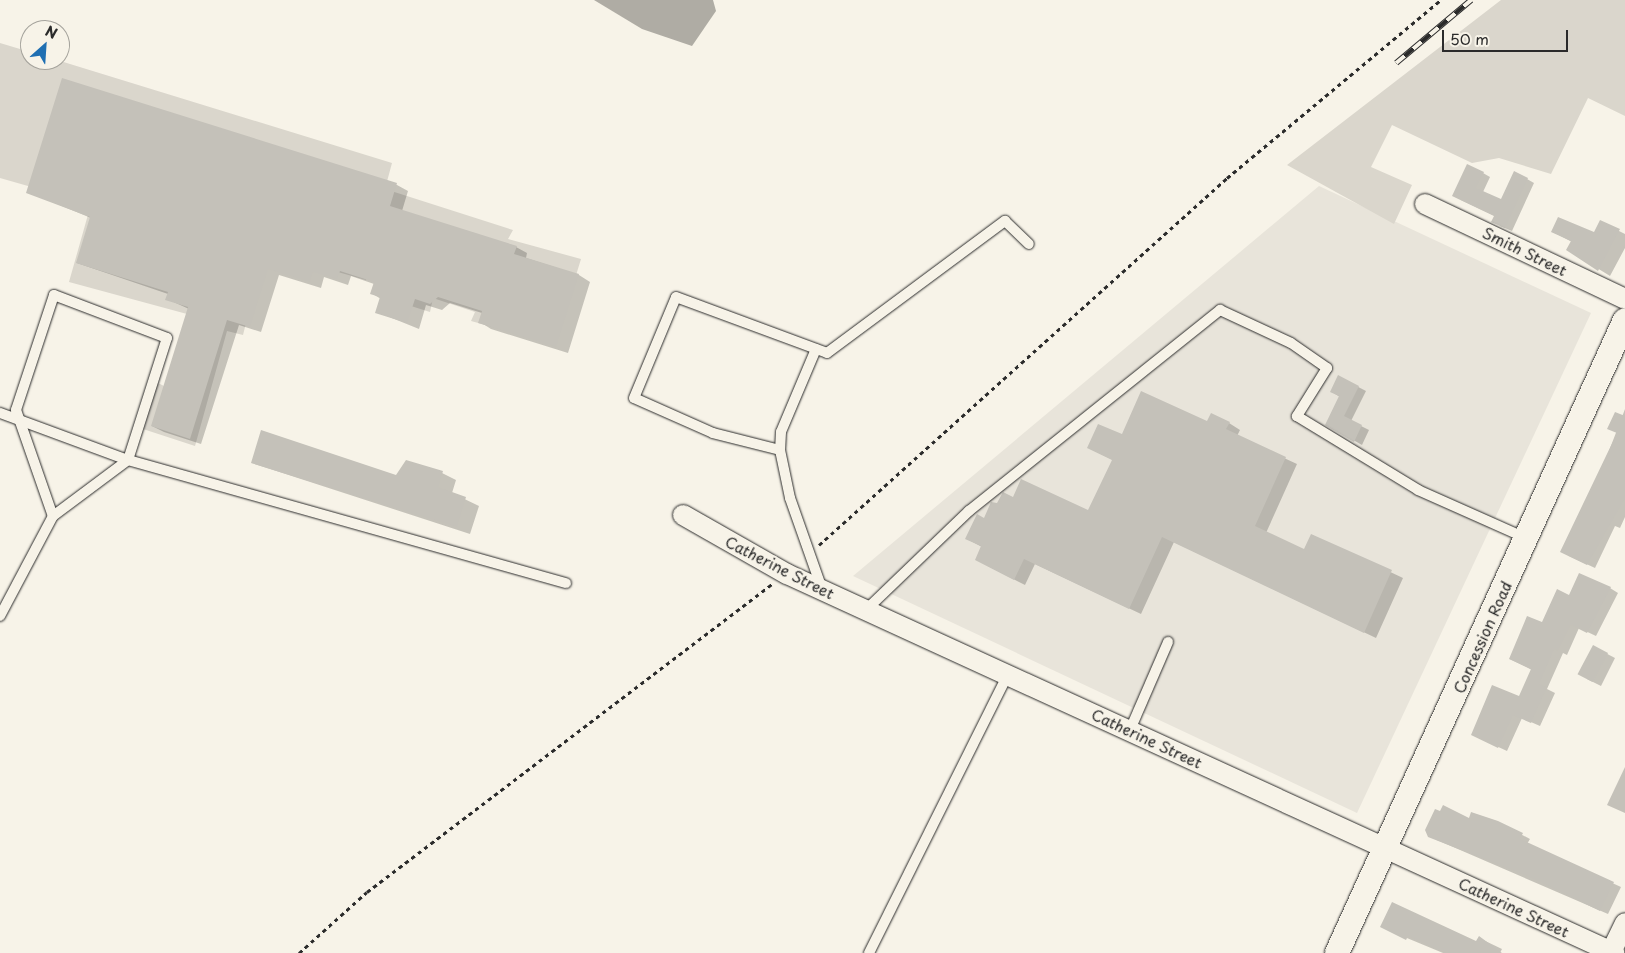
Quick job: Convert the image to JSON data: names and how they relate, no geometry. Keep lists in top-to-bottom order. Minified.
{"streets":{"street":["Smith Street","Catherine Street","Concession Road"]},"crossings":[["Catherine Street","Concession Road"]],"scale_bar":"50 m","north":"top right"}
